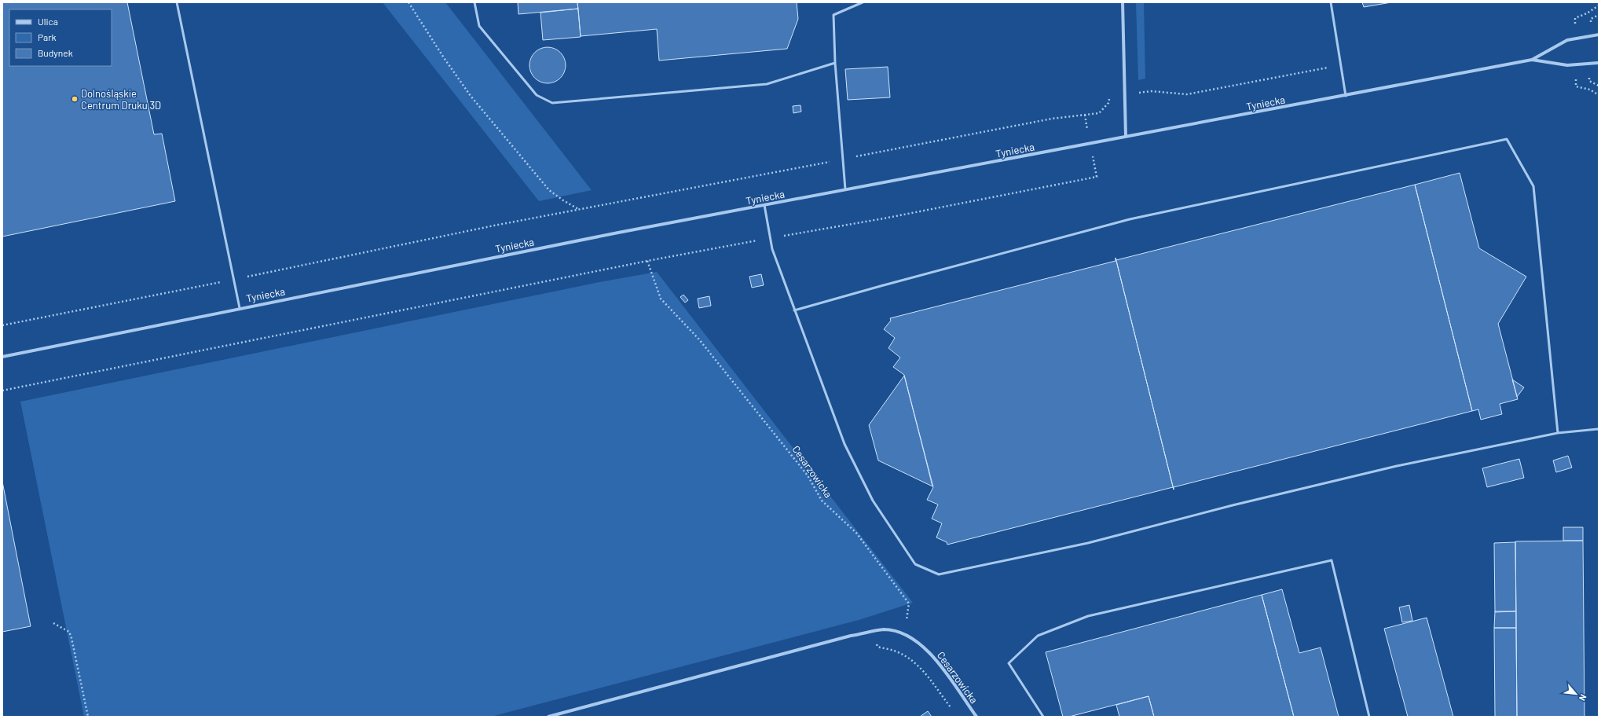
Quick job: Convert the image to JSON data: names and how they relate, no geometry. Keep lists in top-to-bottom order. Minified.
{"streets":{"street":["Tyniecka","Cesarzowicka"]},"places":["Dolnośląskie Centrum Druku 3D"],"legend":["Ulica","Park","Budynek"],"north":"bottom right"}
